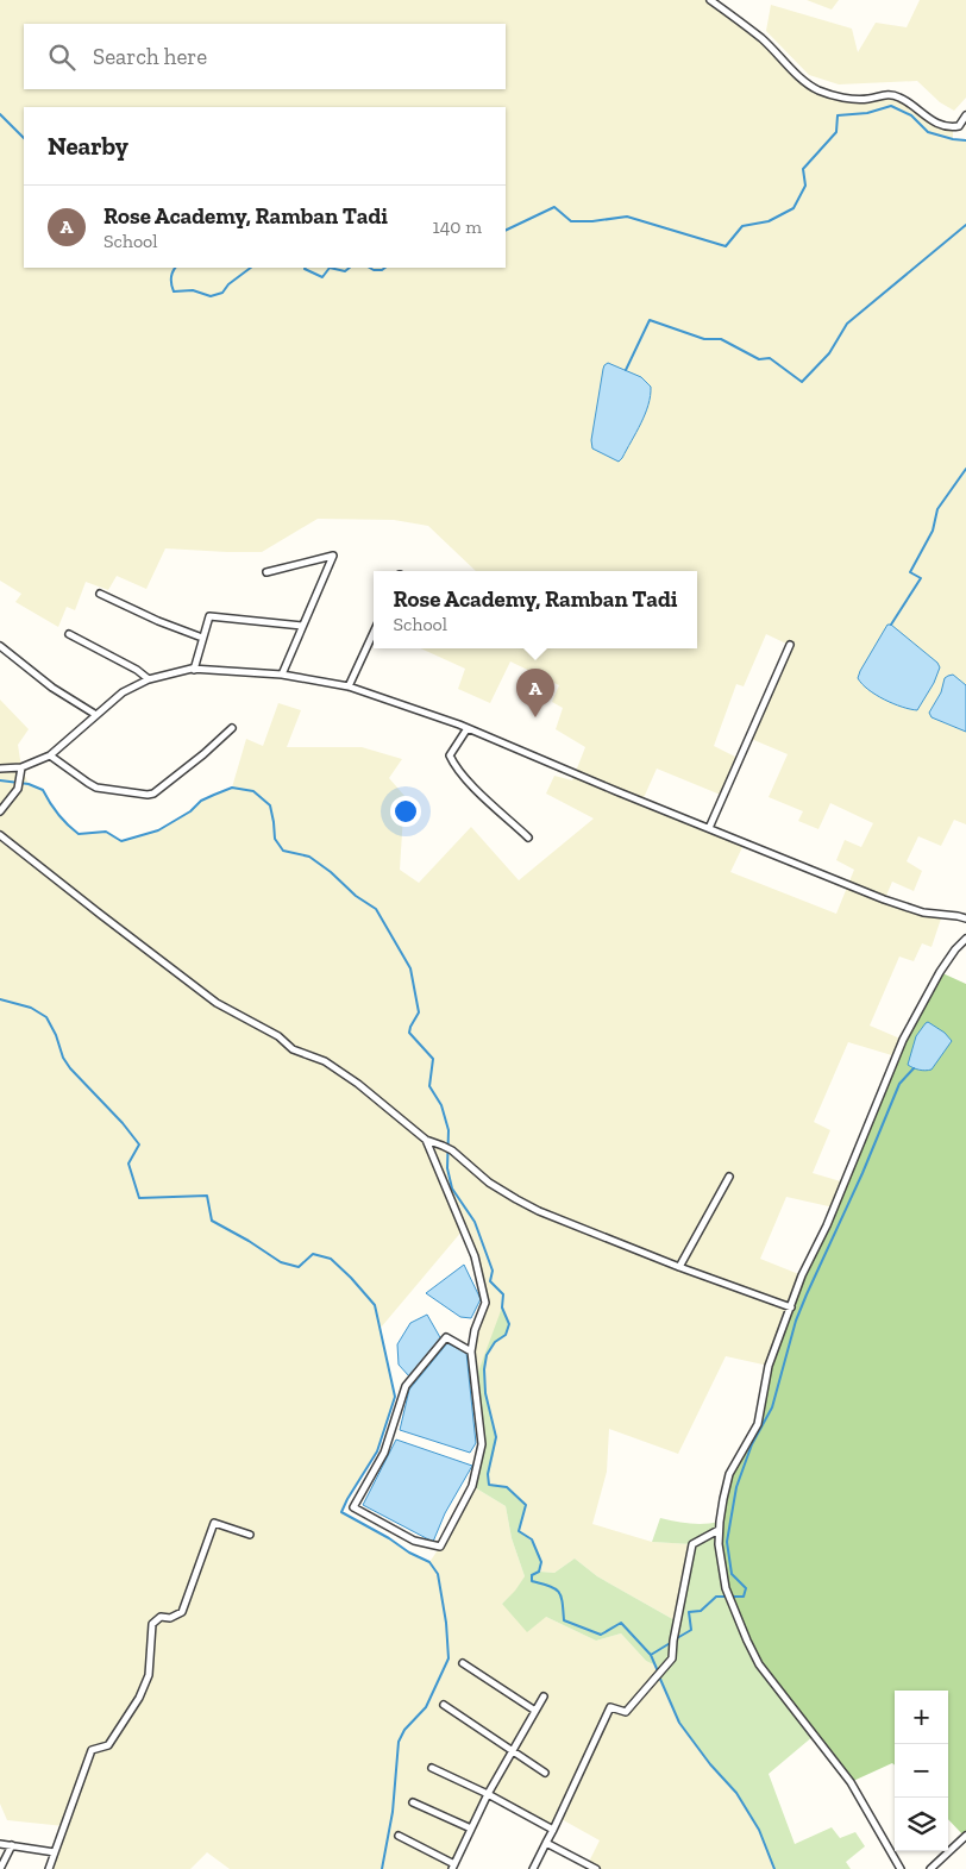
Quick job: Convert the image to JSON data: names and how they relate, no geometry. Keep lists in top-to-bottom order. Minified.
{"page":{"search":"Search here","heading":"Nearby","list":[{"mark":"A","name":"Rose Academy, Ramban Tadi","note":"School","value":"140 m"}],"popup":["Rose Academy, Ramban Tadi","School"],"pins":"A","map_buttons":["+","−"]}}
